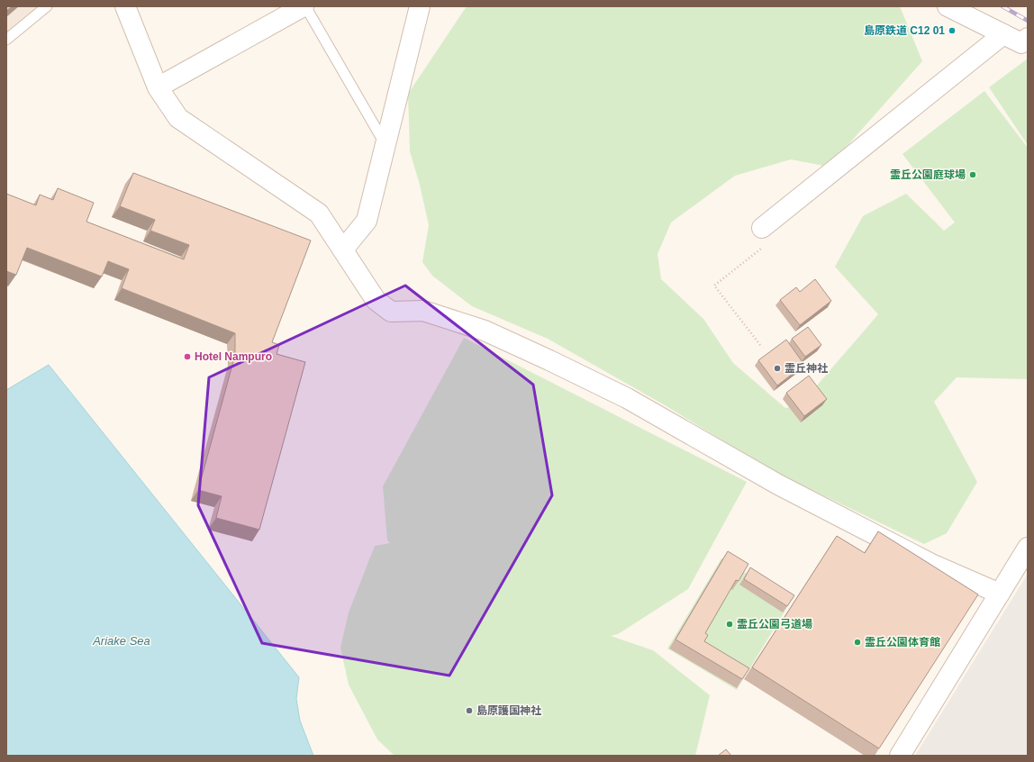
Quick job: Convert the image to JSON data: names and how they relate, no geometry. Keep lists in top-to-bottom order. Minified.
{"water":["Ariake Sea"],"places":["島原鉄道 C12 01","霊丘公園庭球場","Hotel Nampuro","霊丘神社","霊丘公園弓道場","霊丘公園体育館","島原護国神社"]}
